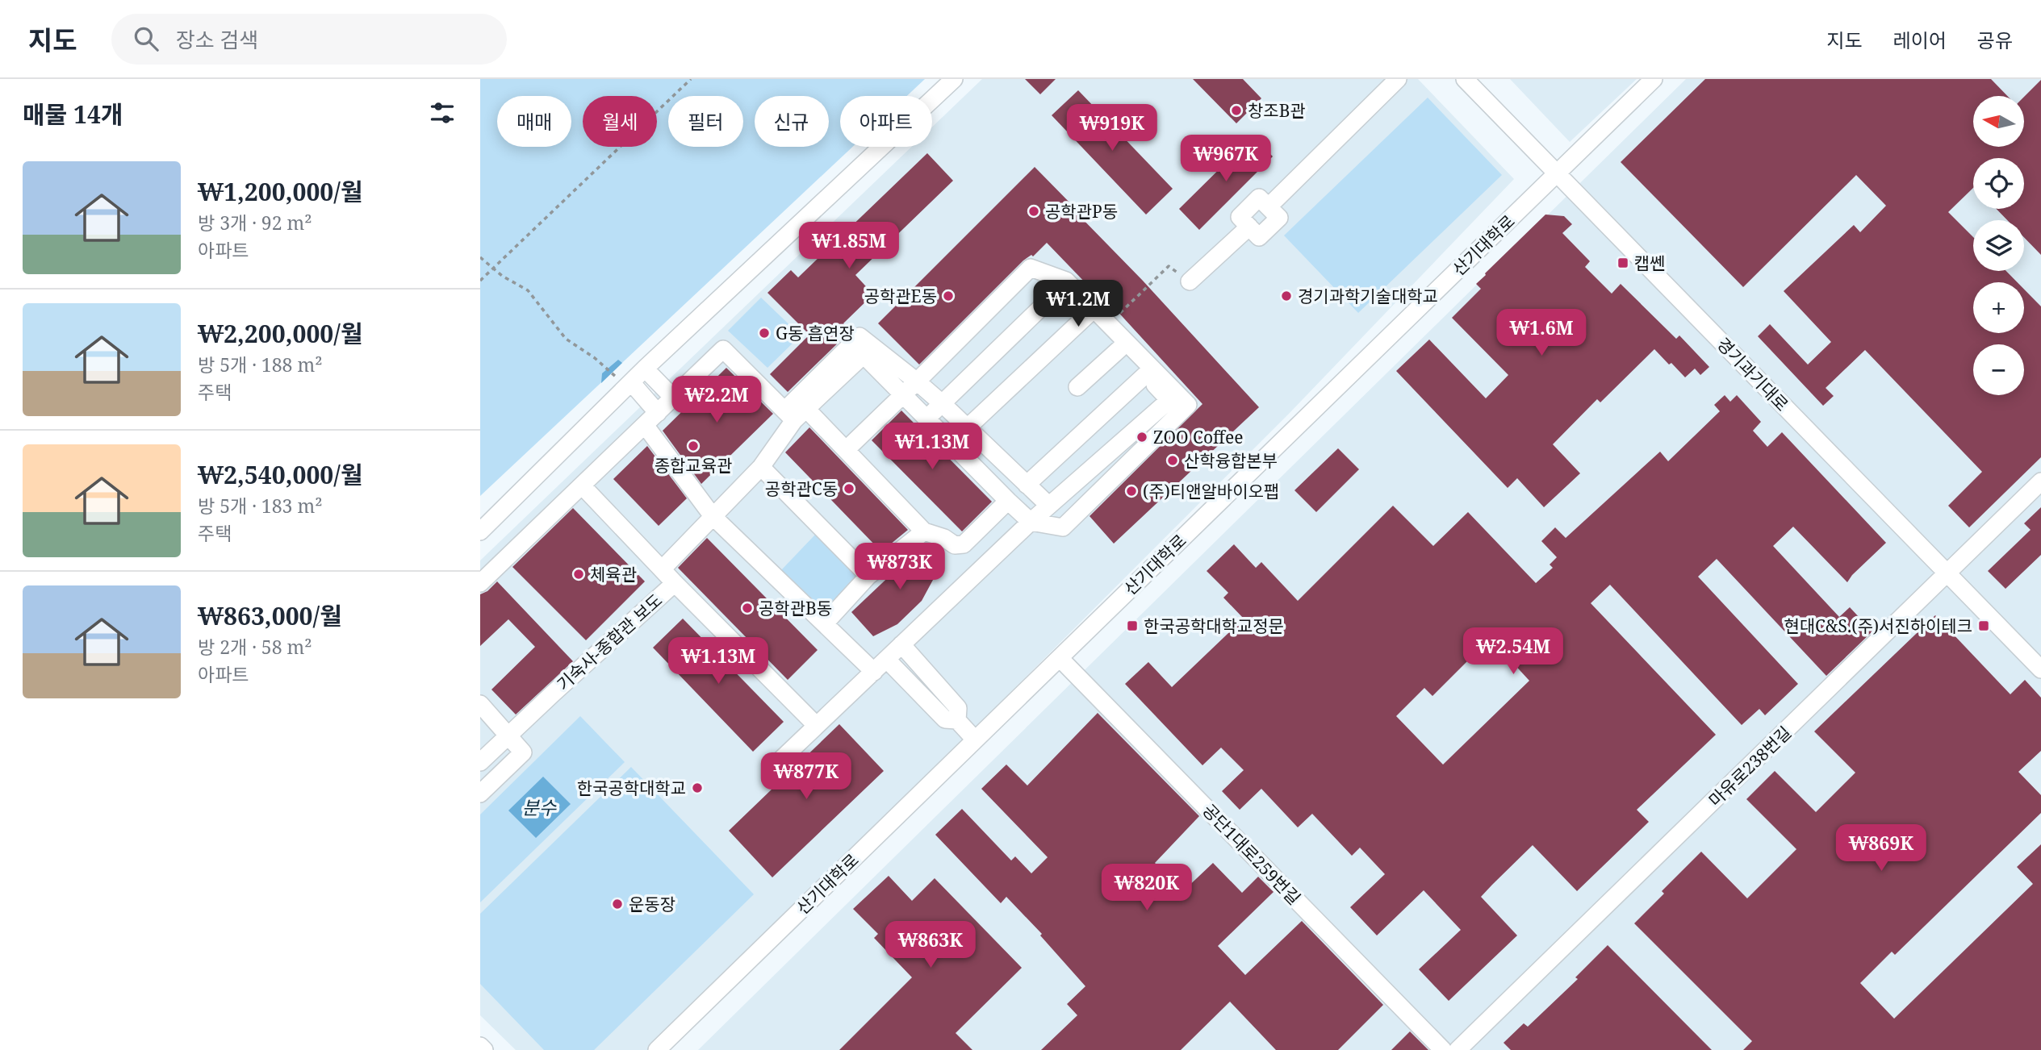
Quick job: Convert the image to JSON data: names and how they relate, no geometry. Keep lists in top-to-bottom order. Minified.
{"streets":{"street":["산기대학로","경기과기대로","기숙사-종합관 보도","마유로238번길","공단1대로259번길"]},"crossings":[["산기대학로","경기과기대로"],["산기대학로","공단1대로259번길"],["경기과기대로","마유로238번길"]],"water":["분수"],"places":{"other":["창조B관","공학관P동","공학관E동","경기과학기술대학교","G동 흡연장","ZOO Coffee","종합교육관","산학융합본부","공학관C동","(주)티앤알바이오팹","체육관","공학관B동","한국공학대학교","운동장"],"transit":["캡쎈","한국공학대학교정문","현대C&S.(주)서진하이테크"]},"north":"left","page":{"header":"지도","search":"장소 검색","nav":["지도","레이어","공유"],"heading":"매물 14개","map_buttons":["+","−"],"chip":["매매","월세","필터","신규","아파트"],"price":["₩919K","₩967K","₩1.85M","₩1.2M","₩1.6M","₩2.2M","₩1.13M","₩873K","₩2.54M","₩1.13M","₩877K","₩869K","₩820K","₩863K"],"list":[{"name":"₩1,200,000/월","note":"방 3개 · 92 m² · 아파트"},{"name":"₩2,200,000/월","note":"방 5개 · 188 m² · 주택"},{"name":"₩2,540,000/월","note":"방 5개 · 183 m² · 주택"},{"name":"₩863,000/월","note":"방 2개 · 58 m² · 아파트"}]}}
